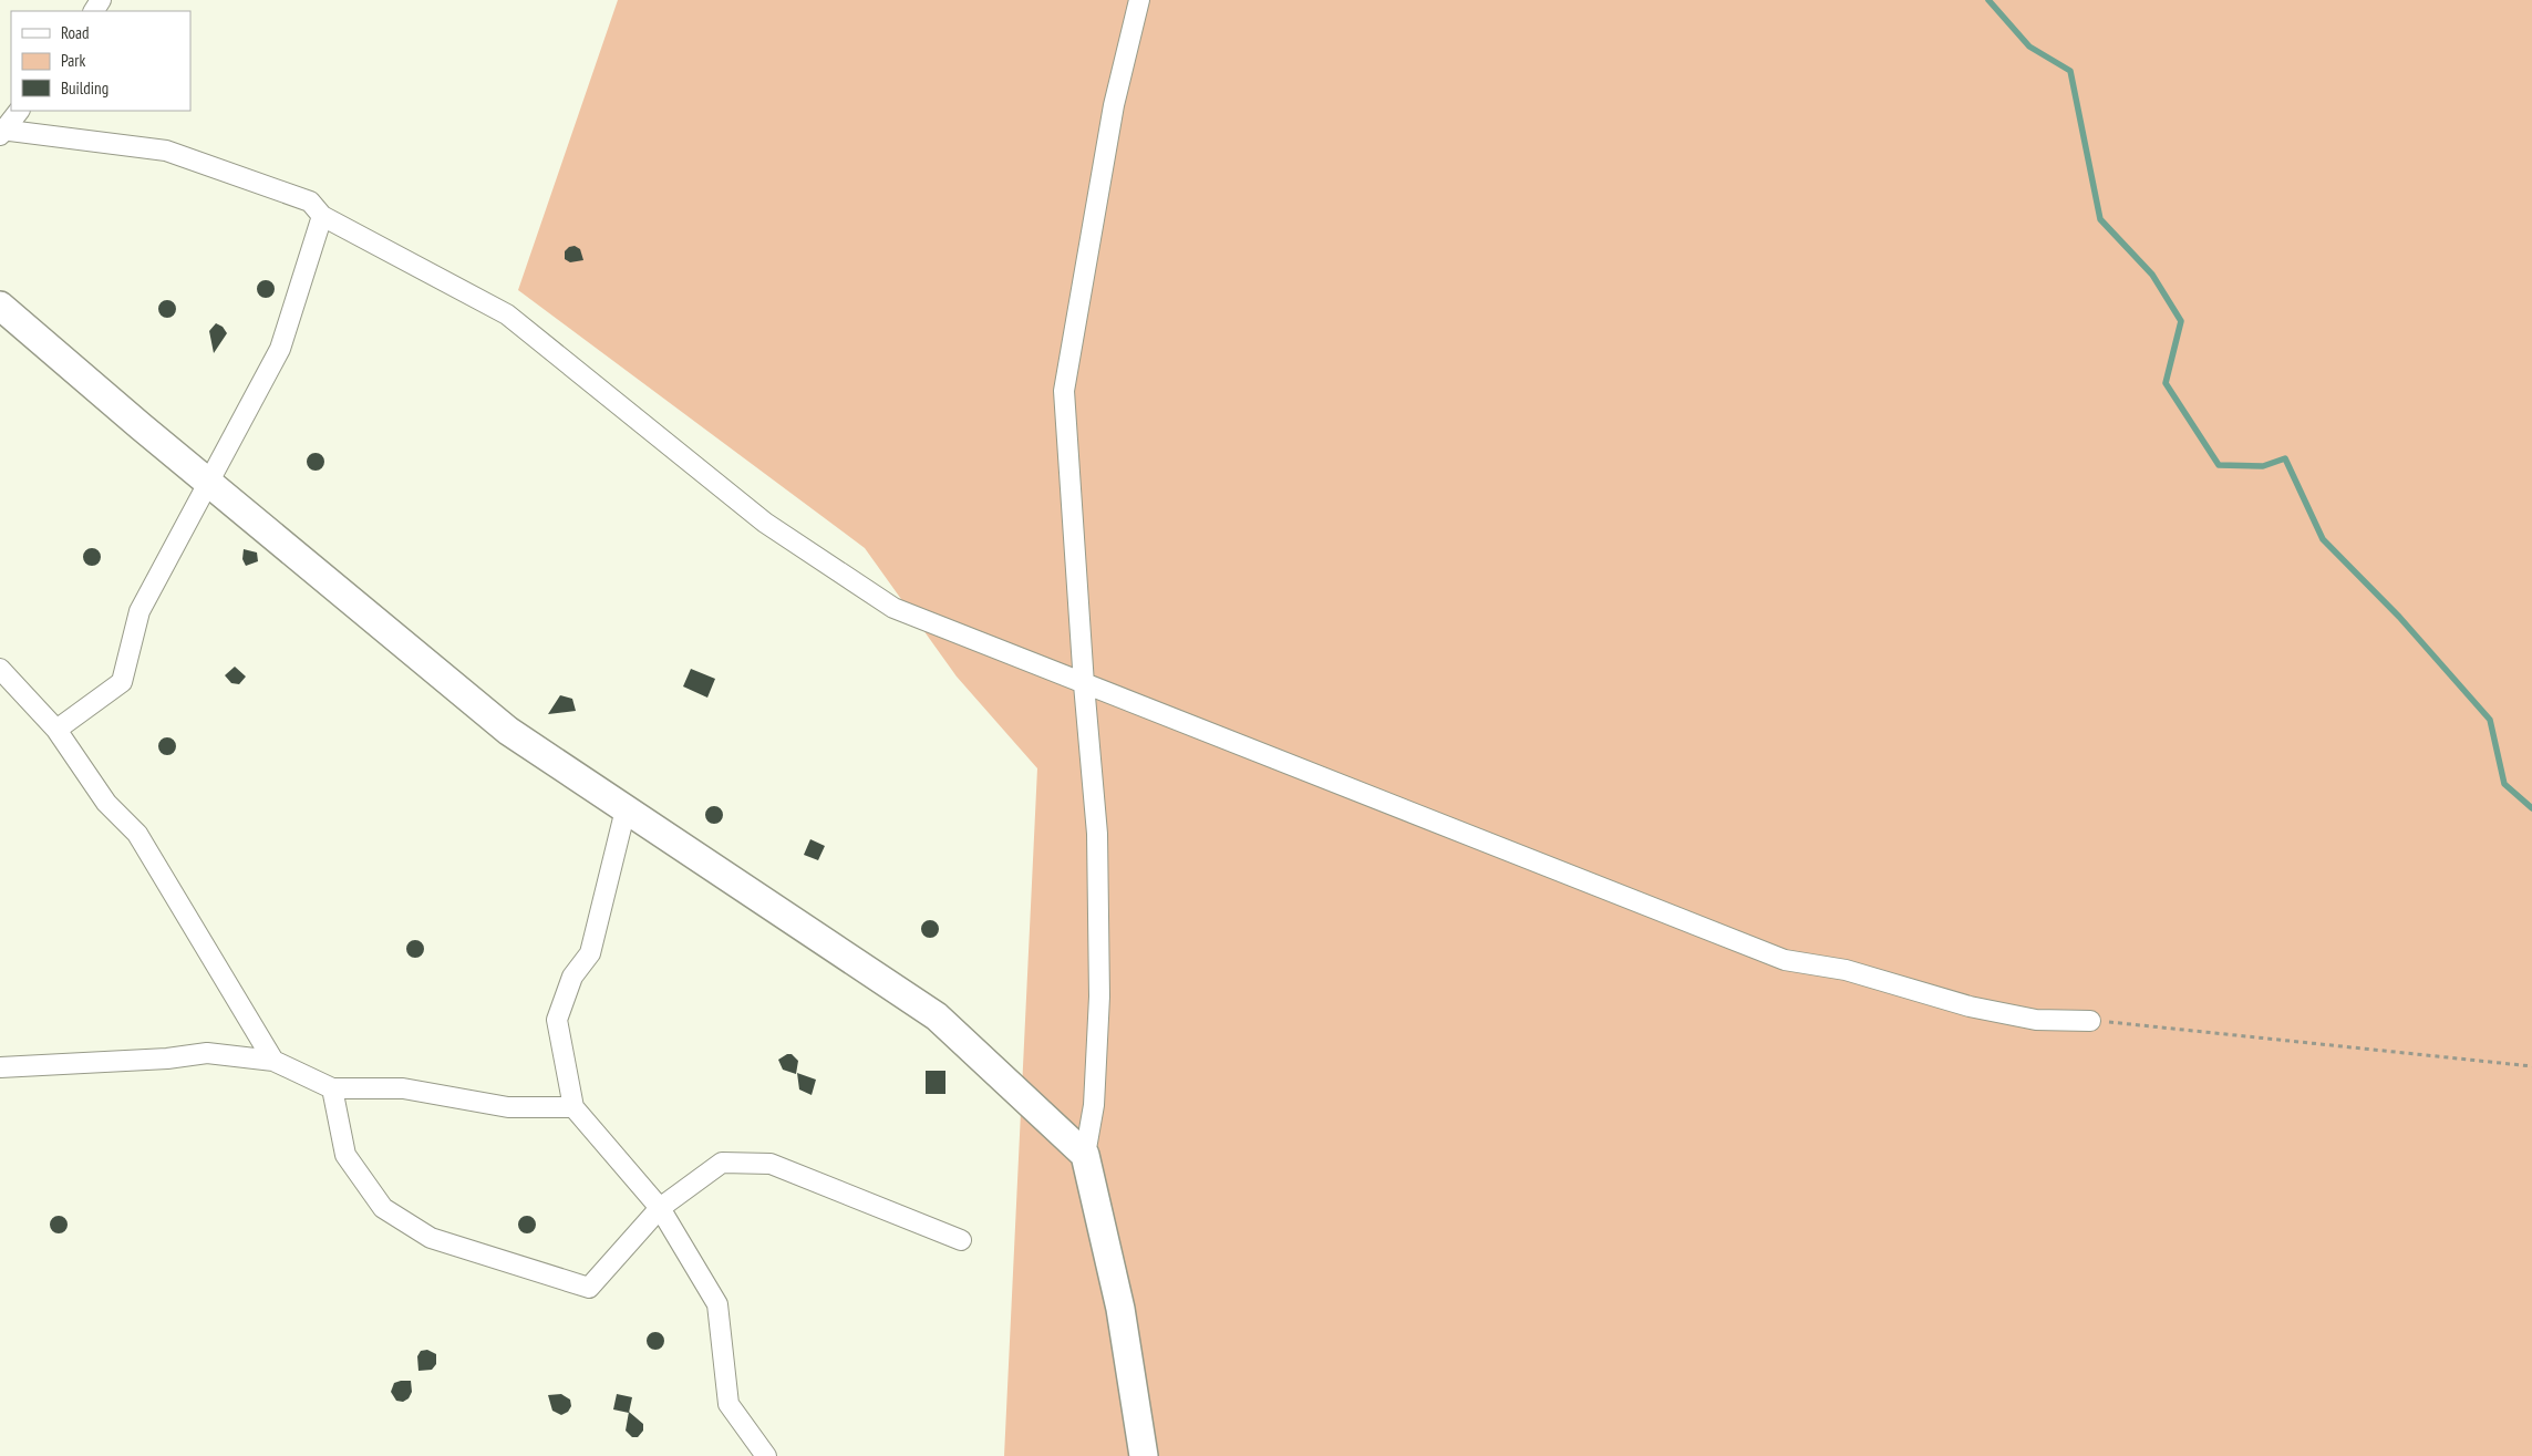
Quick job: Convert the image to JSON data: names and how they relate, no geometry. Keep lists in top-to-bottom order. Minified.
{"legend":["Road","Park","Building"]}
